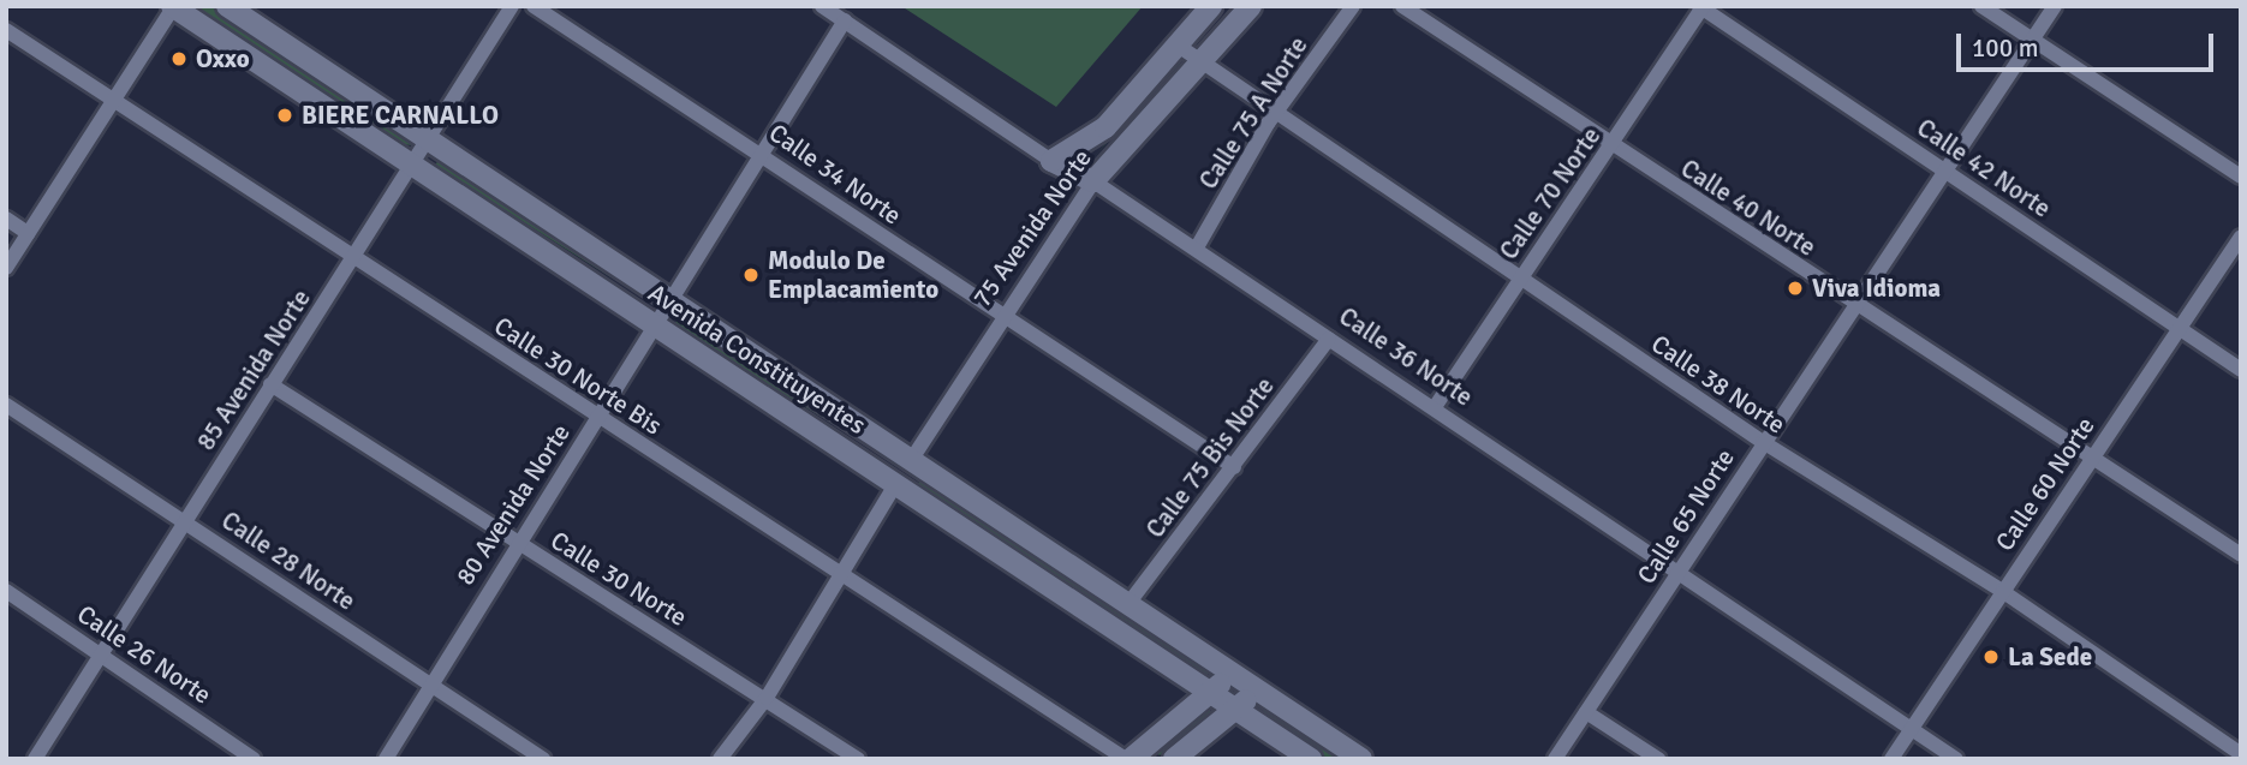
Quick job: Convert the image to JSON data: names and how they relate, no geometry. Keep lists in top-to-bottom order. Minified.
{"streets":{"main road":["75 Avenida Norte","Calle 36 Norte","Avenida Constituyentes"],"street":["Calle 75 A Norte","Calle 42 Norte","Calle 34 Norte","Calle 70 Norte","Calle 40 Norte","85 Avenida Norte","Calle 30 Norte Bis","Calle 38 Norte","Calle 75 Bis Norte","Calle 60 Norte","80 Avenida Norte","Calle 65 Norte","Calle 28 Norte","Calle 30 Norte","Calle 26 Norte"]},"crossings":[["Calle 75 A Norte","Calle 36 Norte"],["Calle 75 A Norte","Calle 38 Norte"],["Calle 42 Norte","Calle 70 Norte"],["Calle 42 Norte","Calle 60 Norte"],["Calle 42 Norte","Calle 65 Norte"],["Calle 34 Norte","75 Avenida Norte"],["Calle 34 Norte","Calle 75 Bis Norte"],["Calle 34 Norte","80 Avenida Norte"],["Calle 70 Norte","Calle 40 Norte"],["Calle 70 Norte","Calle 36 Norte"],["Calle 70 Norte","Calle 38 Norte"],["Calle 40 Norte","Calle 60 Norte"],["Calle 40 Norte","Calle 65 Norte"],["75 Avenida Norte","Calle 36 Norte"],["75 Avenida Norte","Avenida Constituyentes"],["75 Avenida Norte","Calle 38 Norte"],["Calle 36 Norte","Calle 75 Bis Norte"],["Calle 36 Norte","Calle 60 Norte"],["Calle 36 Norte","80 Avenida Norte"],["Calle 36 Norte","Calle 65 Norte"],["Avenida Constituyentes","85 Avenida Norte"],["Avenida Constituyentes","Calle 75 Bis Norte"],["Avenida Constituyentes","80 Avenida Norte"],["85 Avenida Norte","Calle 30 Norte Bis"],["85 Avenida Norte","Calle 28 Norte"],["85 Avenida Norte","Calle 30 Norte"],["85 Avenida Norte","Calle 26 Norte"],["Calle 30 Norte Bis","80 Avenida Norte"],["Calle 38 Norte","Calle 60 Norte"],["Calle 38 Norte","Calle 65 Norte"],["80 Avenida Norte","Calle 28 Norte"],["80 Avenida Norte","Calle 30 Norte"]],"places":["Oxxo","BIERE CARNALLO","Modulo De Emplacamiento","Viva Idioma","La Sede"],"scale_bar":"100 m"}
